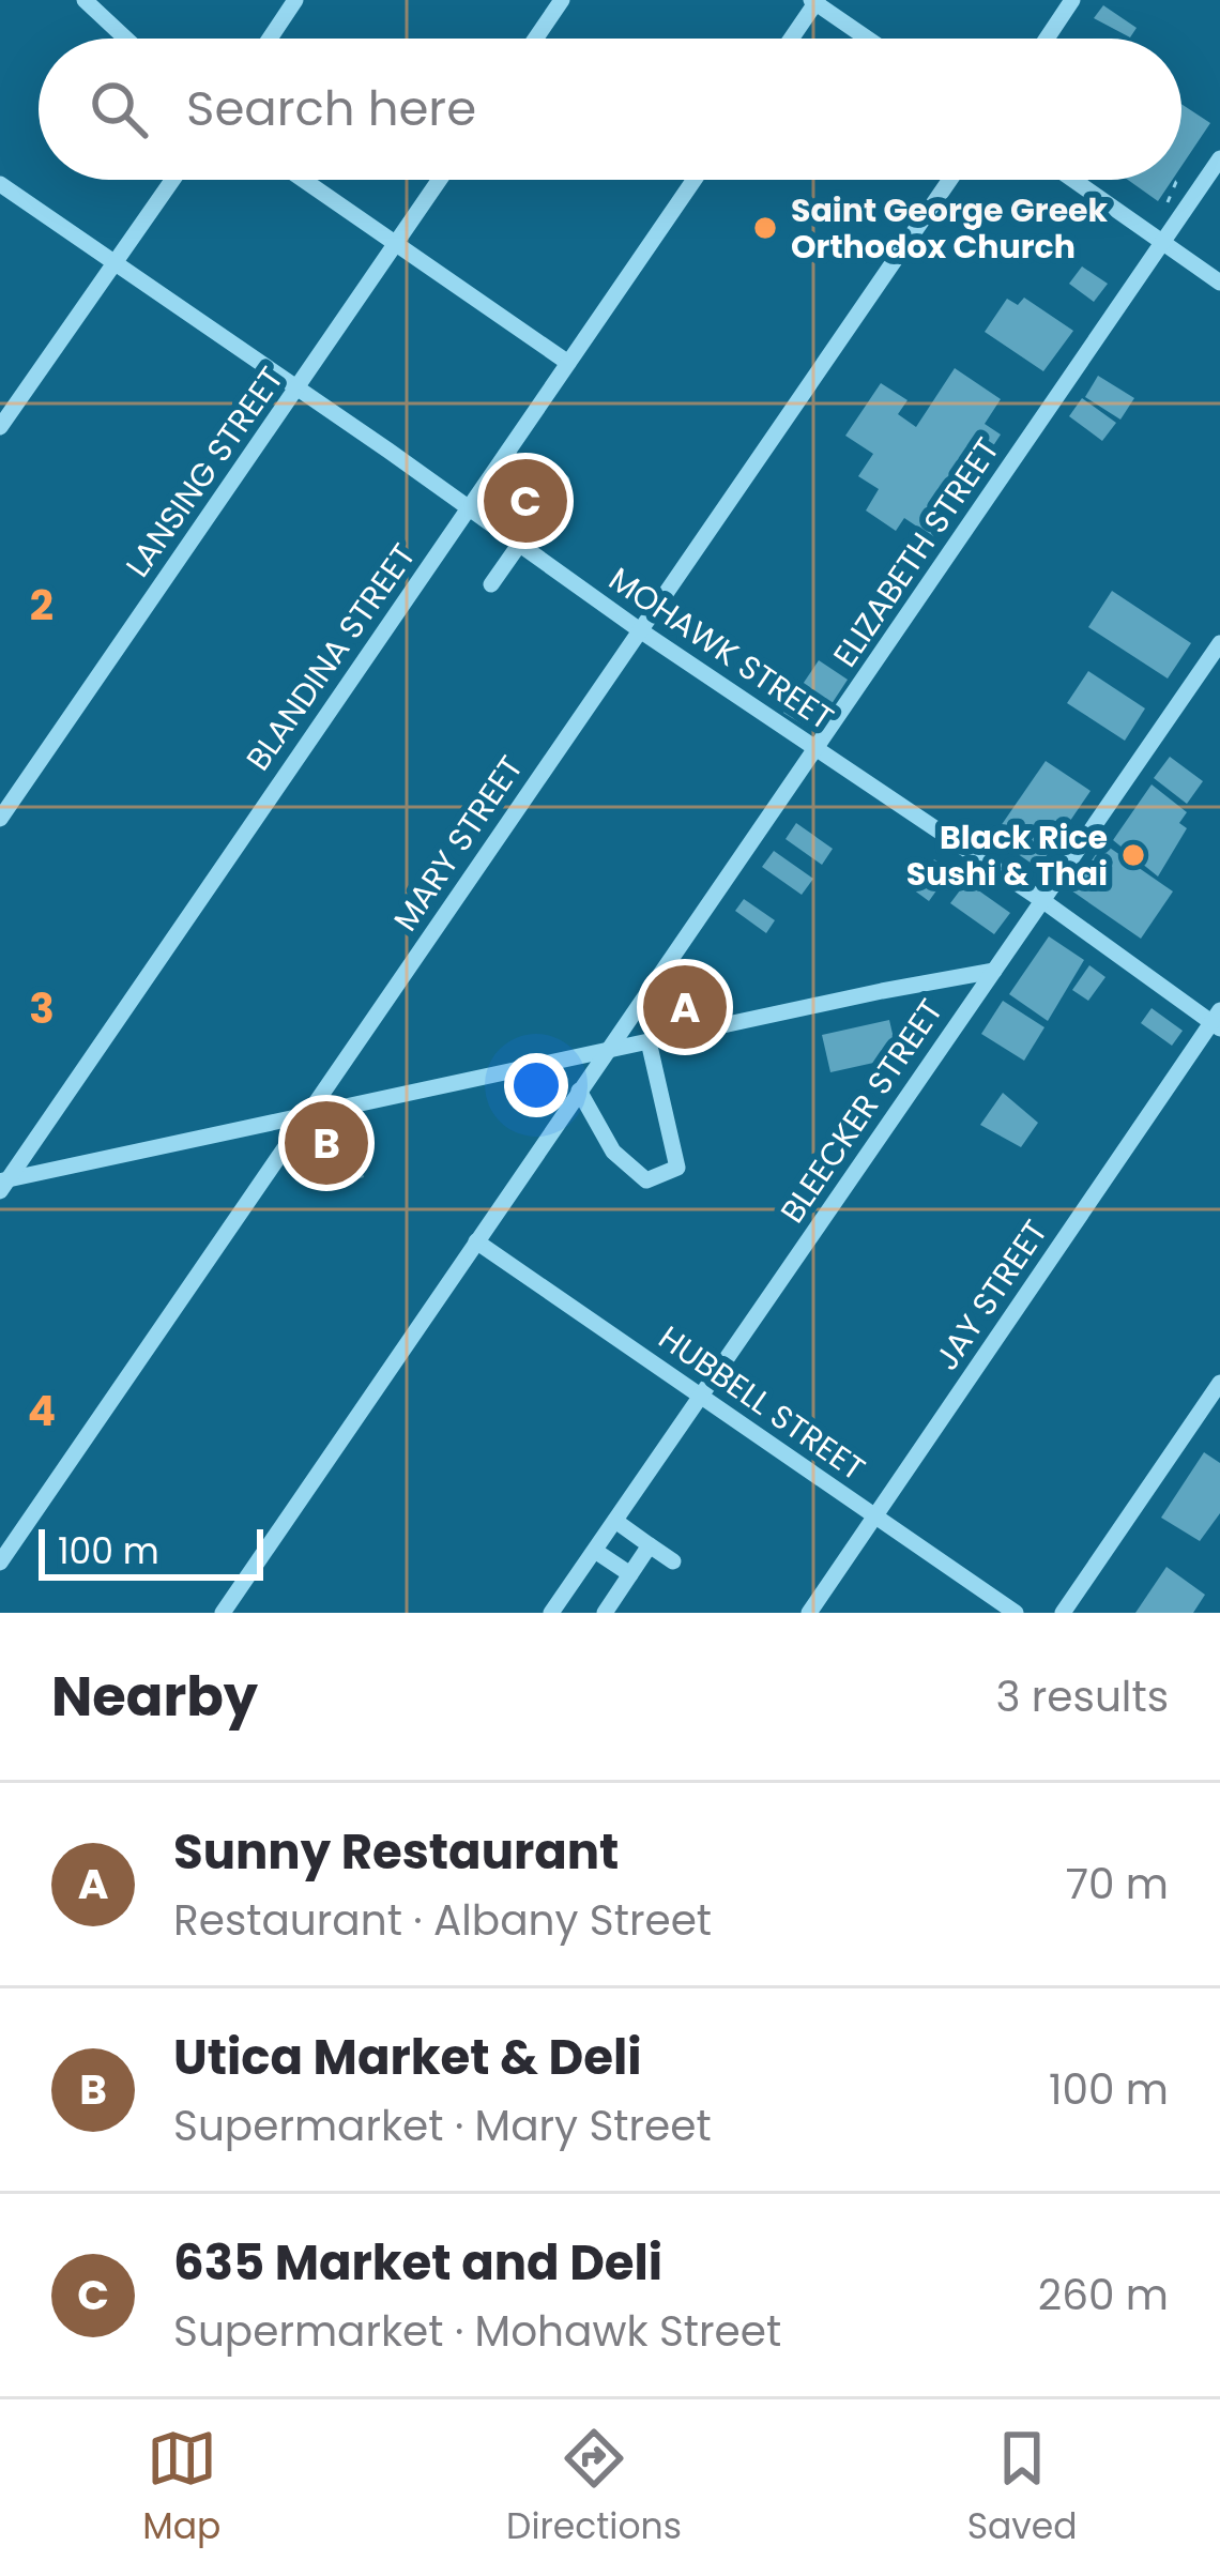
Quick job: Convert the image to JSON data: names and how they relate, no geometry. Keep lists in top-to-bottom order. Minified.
{"streets":{"street":["LANSING STREET","ELIZABETH STREET","MOHAWK STREET","BLANDINA STREET","MARY STREET","BLEECKER STREET","JAY STREET","HUBBELL STREET"]},"crossings":[["LANSING STREET","MOHAWK STREET"],["ELIZABETH STREET","MOHAWK STREET"],["ELIZABETH STREET","HUBBELL STREET"],["MOHAWK STREET","BLANDINA STREET"],["MOHAWK STREET","MARY STREET"],["MOHAWK STREET","BLEECKER STREET"],["MOHAWK STREET","JAY STREET"],["BLEECKER STREET","HUBBELL STREET"],["JAY STREET","HUBBELL STREET"]],"places":["Saint George Greek Orthodox Church","Black Rice Sushi & Thai"],"scale_bar":"100 m","page":{"search":"Search here","pins":["C","A","B"],"scale":"100 m","heading":["Nearby","3 results"],"list":[{"mark":"A","name":"Sunny Restaurant","note":"Restaurant · Albany Street","value":"70 m"},{"mark":"B","name":"Utica Market & Deli","note":"Supermarket · Mary Street","value":"100 m"},{"mark":"C","name":"635 Market and Deli","note":"Supermarket · Mohawk Street","value":"260 m"}],"nav":["Map","Directions","Saved"]},"grid":{"rows":["2","3","4"]}}
